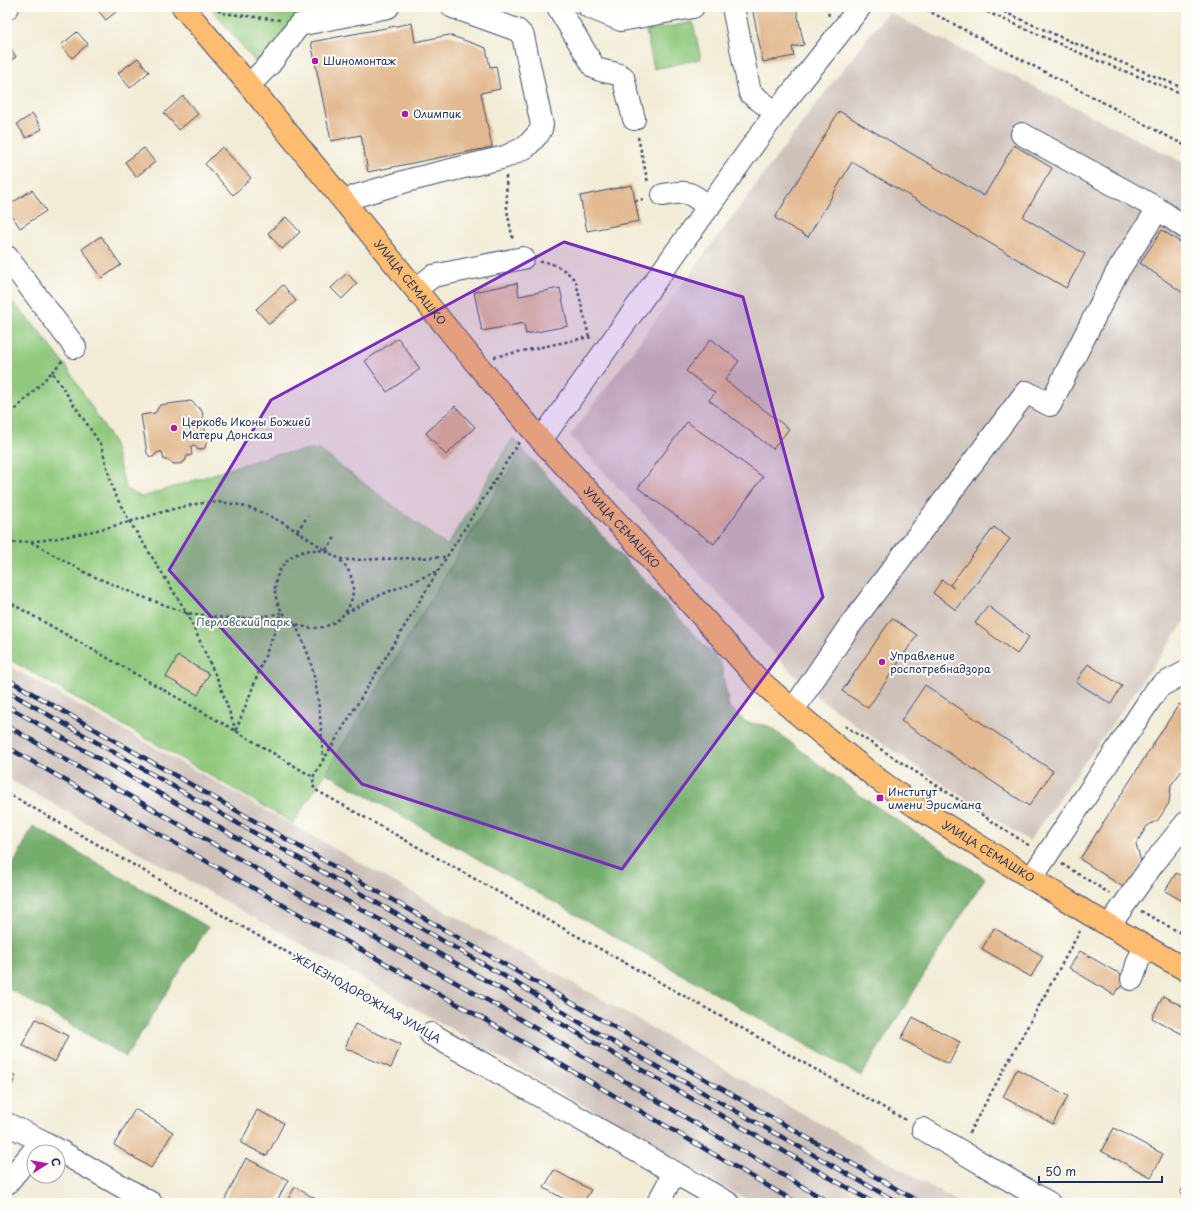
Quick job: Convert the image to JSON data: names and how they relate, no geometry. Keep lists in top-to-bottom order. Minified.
{"streets":{"main road":["УЛИЦА СЕМАШКО"],"street":["ЖЕЛЕЗНОДОРОЖНАЯ УЛИЦА"]},"parks":["Перловский парк"],"places":{"other":["Шиномонтаж","Олимпик","Церковь Иконы Божией Матери Донская","Управление роспотребнадзора"],"transit":["Институт имени Эрисмана"]},"scale_bar":"50 m","north":"right"}
